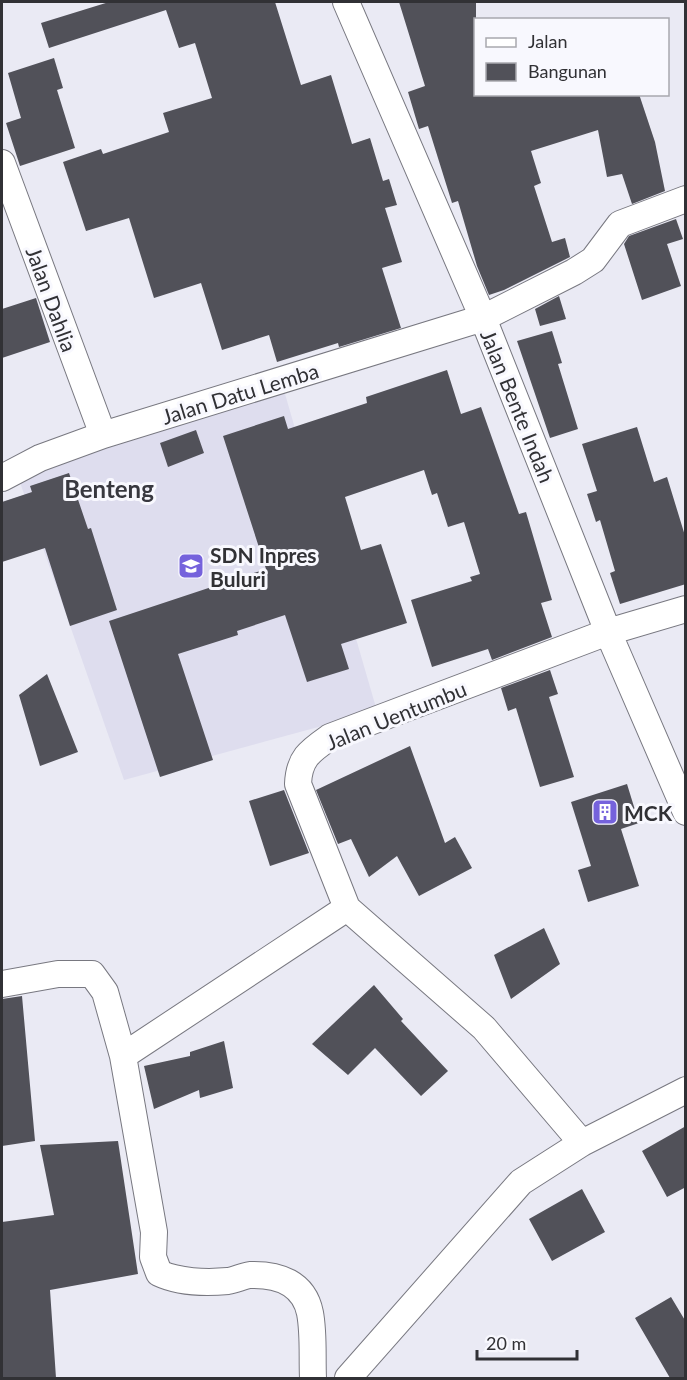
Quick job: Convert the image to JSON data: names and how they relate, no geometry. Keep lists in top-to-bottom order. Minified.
{"streets":{"street":["Jalan Dahlia","Jalan Datu Lemba","Jalan Bente Indah","Jalan Uentumbu"]},"crossings":[["Jalan Dahlia","Jalan Datu Lemba"],["Jalan Datu Lemba","Jalan Bente Indah"],["Jalan Bente Indah","Jalan Uentumbu"]],"districts":["Benteng"],"places":{"school or university":["SDN Inpres Buluri"],"building":["MCK"]},"legend":["Jalan","Bangunan"],"scale_bar":"20 m"}
